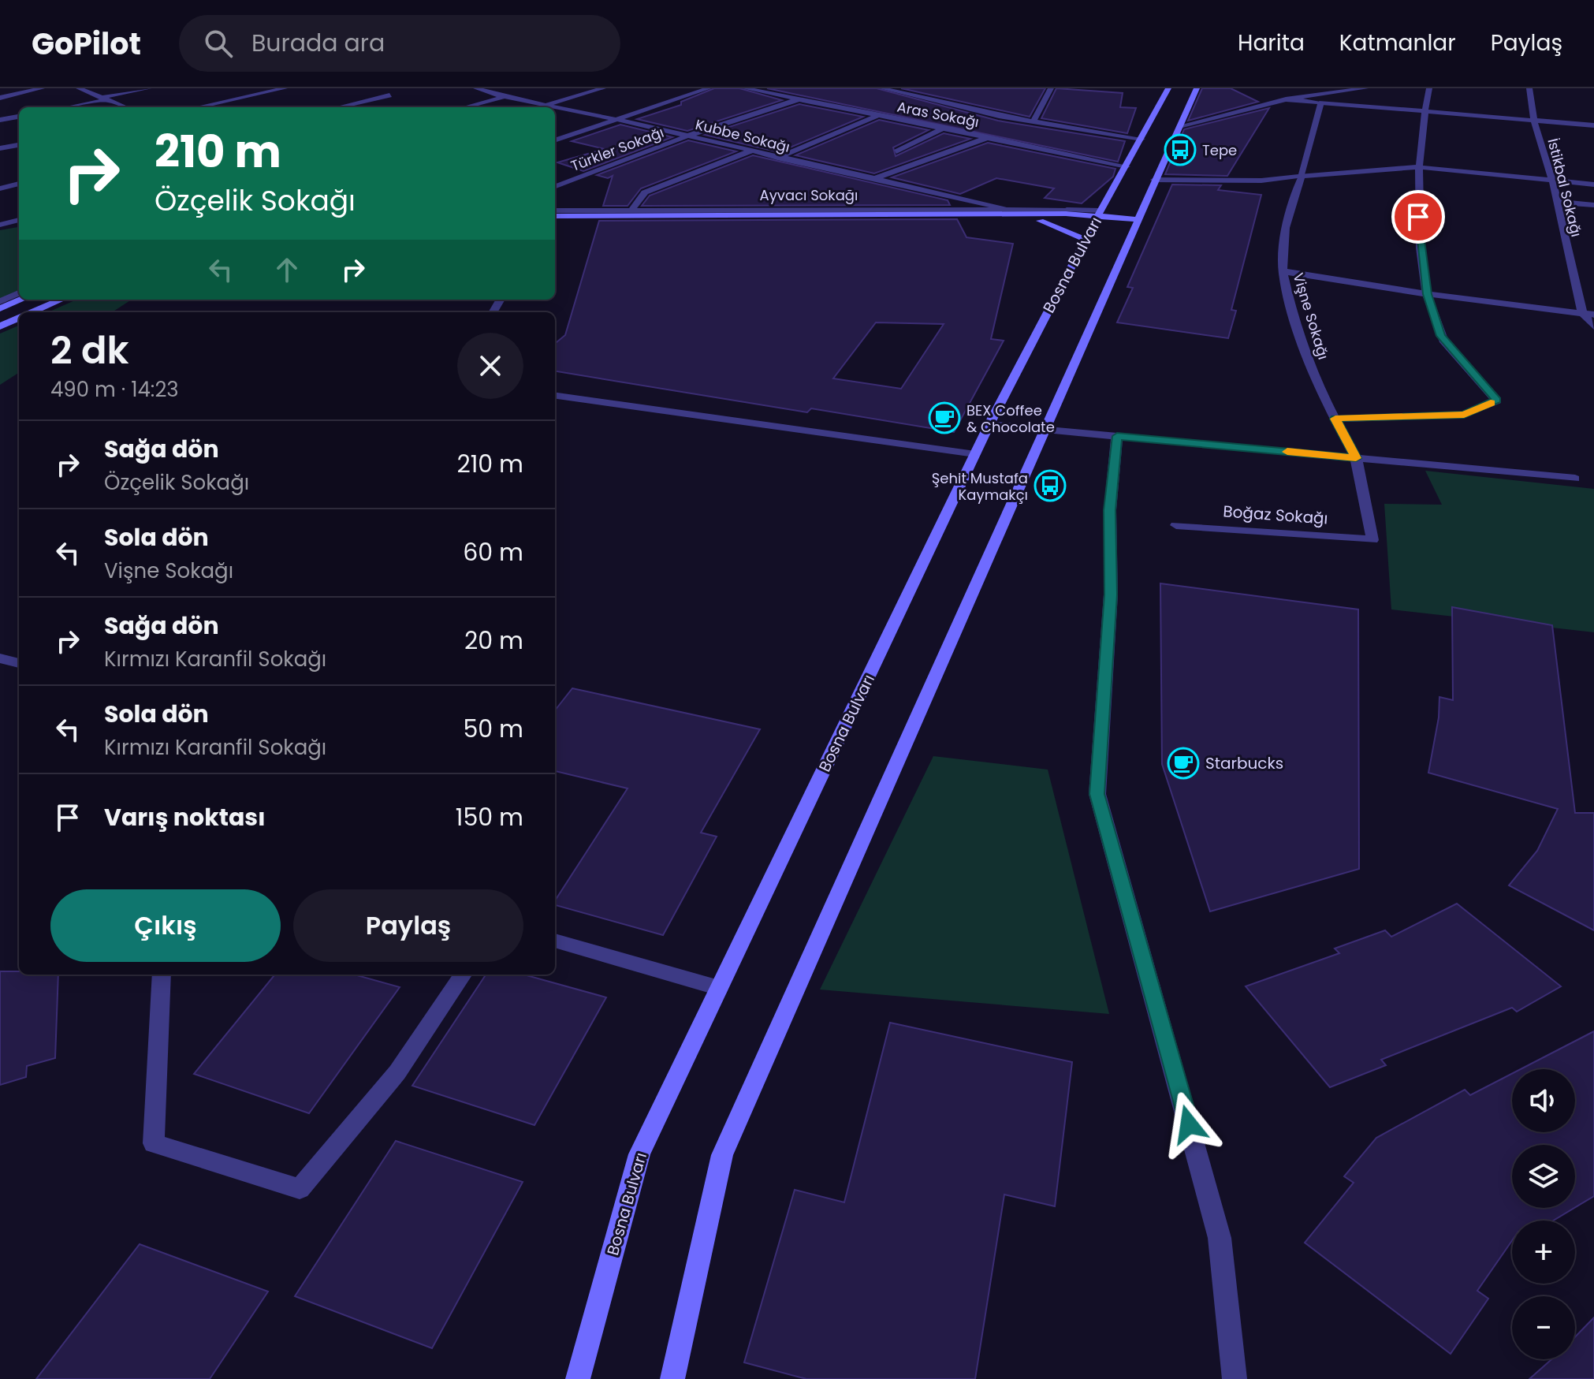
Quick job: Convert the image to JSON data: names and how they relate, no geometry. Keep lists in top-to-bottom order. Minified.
{"streets":{"main road":["Ayvacı Sokağı","Bosna Bulvarı"],"street":["Aras Sokağı","Kubbe Sokağı","Türkler Sokağı","İstikbal Sokağı","Vişne Sokağı","Boğaz Sokağı"]},"crossings":[["Aras Sokağı","Türkler Sokağı"],["Aras Sokağı","Bosna Bulvarı"],["Kubbe Sokağı","Türkler Sokağı"],["Kubbe Sokağı","Ayvacı Sokağı"],["Ayvacı Sokağı","Bosna Bulvarı"],["Vişne Sokağı","Boğaz Sokağı"]],"places":{"bus stop":["Tepe","Şehit Mustafa Kaymakçı"],"cafe":["BEX Coffee & Chocolate","Starbucks"]},"page":{"header":"GoPilot","search":"Burada ara","nav":["Harita","Katmanlar","Paylaş"],"turn":["210 m","Özçelik Sokağı"],"heading":["2 dk","490 m · 14:23"],"list":[{"name":"Sağa dön","note":"Özçelik Sokağı","value":"210 m"},{"name":"Sola dön","note":"Vişne Sokağı","value":"60 m"},{"name":"Sağa dön","note":"Kırmızı Karanfil Sokağı","value":"20 m"},{"name":"Sola dön","note":"Kırmızı Karanfil Sokağı","value":"50 m"},{"name":"Varış noktası","value":"150 m"}],"buttons":["Çıkış","Paylaş"],"map_buttons":["+","−"]}}
